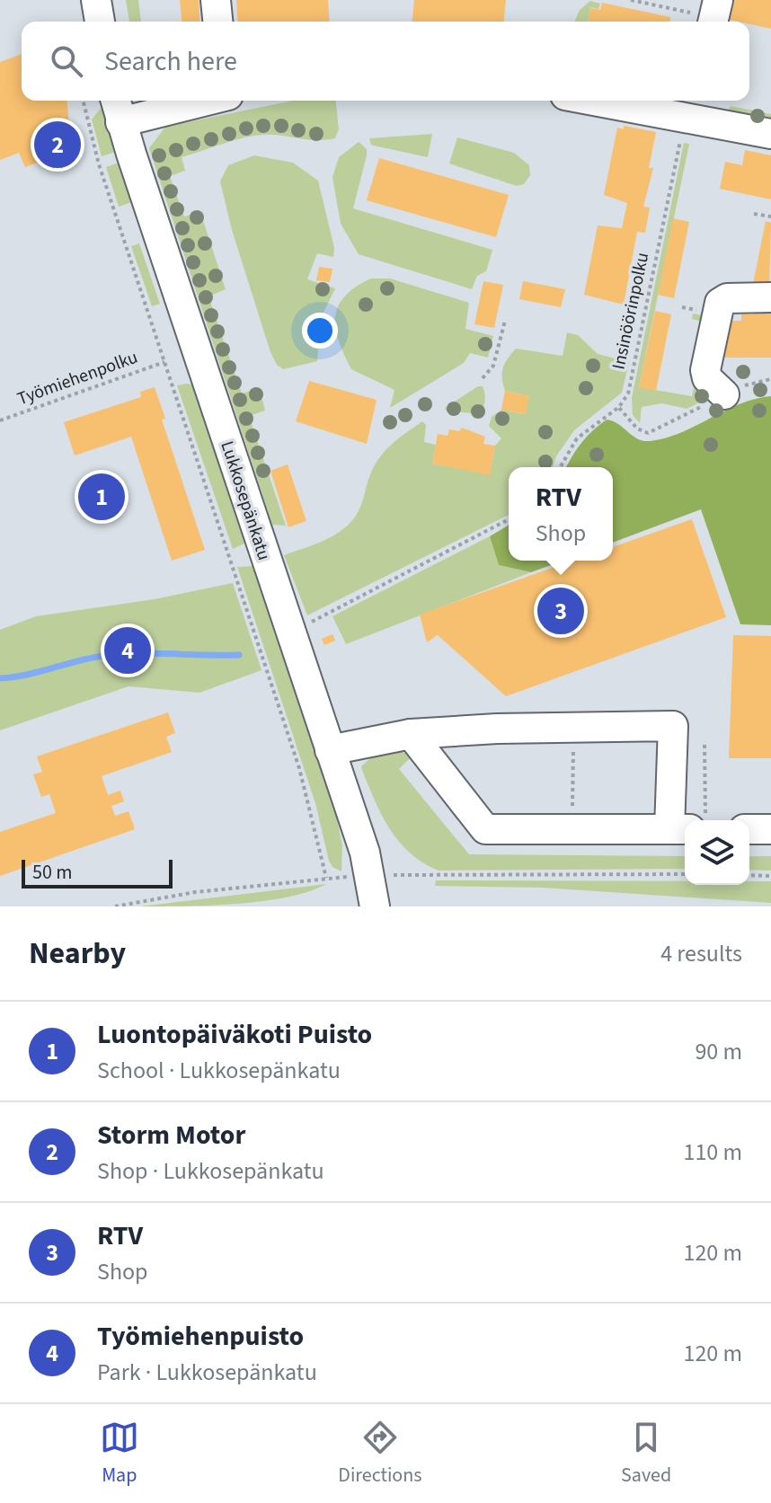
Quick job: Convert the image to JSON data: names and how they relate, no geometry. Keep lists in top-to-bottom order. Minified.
{"streets":{"street":["Lukkosepänkatu"],"path":["Insinöörinpolku","Työmiehenpolku"]},"scale_bar":"50 m","page":{"search":"Search here","pins":["2","1","3","4"],"popup":["RTV","Shop"],"scale":"50 m","heading":["Nearby","4 results"],"list":[{"mark":"1","name":"Luontopäiväkoti Puisto","note":"School · Lukkosepänkatu","value":"90 m"},{"mark":"2","name":"Storm Motor","note":"Shop · Lukkosepänkatu","value":"110 m"},{"mark":"3","name":"RTV","note":"Shop","value":"120 m"},{"mark":"4","name":"Työmiehenpuisto","note":"Park · Lukkosepänkatu","value":"120 m"}],"nav":["Map","Directions","Saved"]}}
